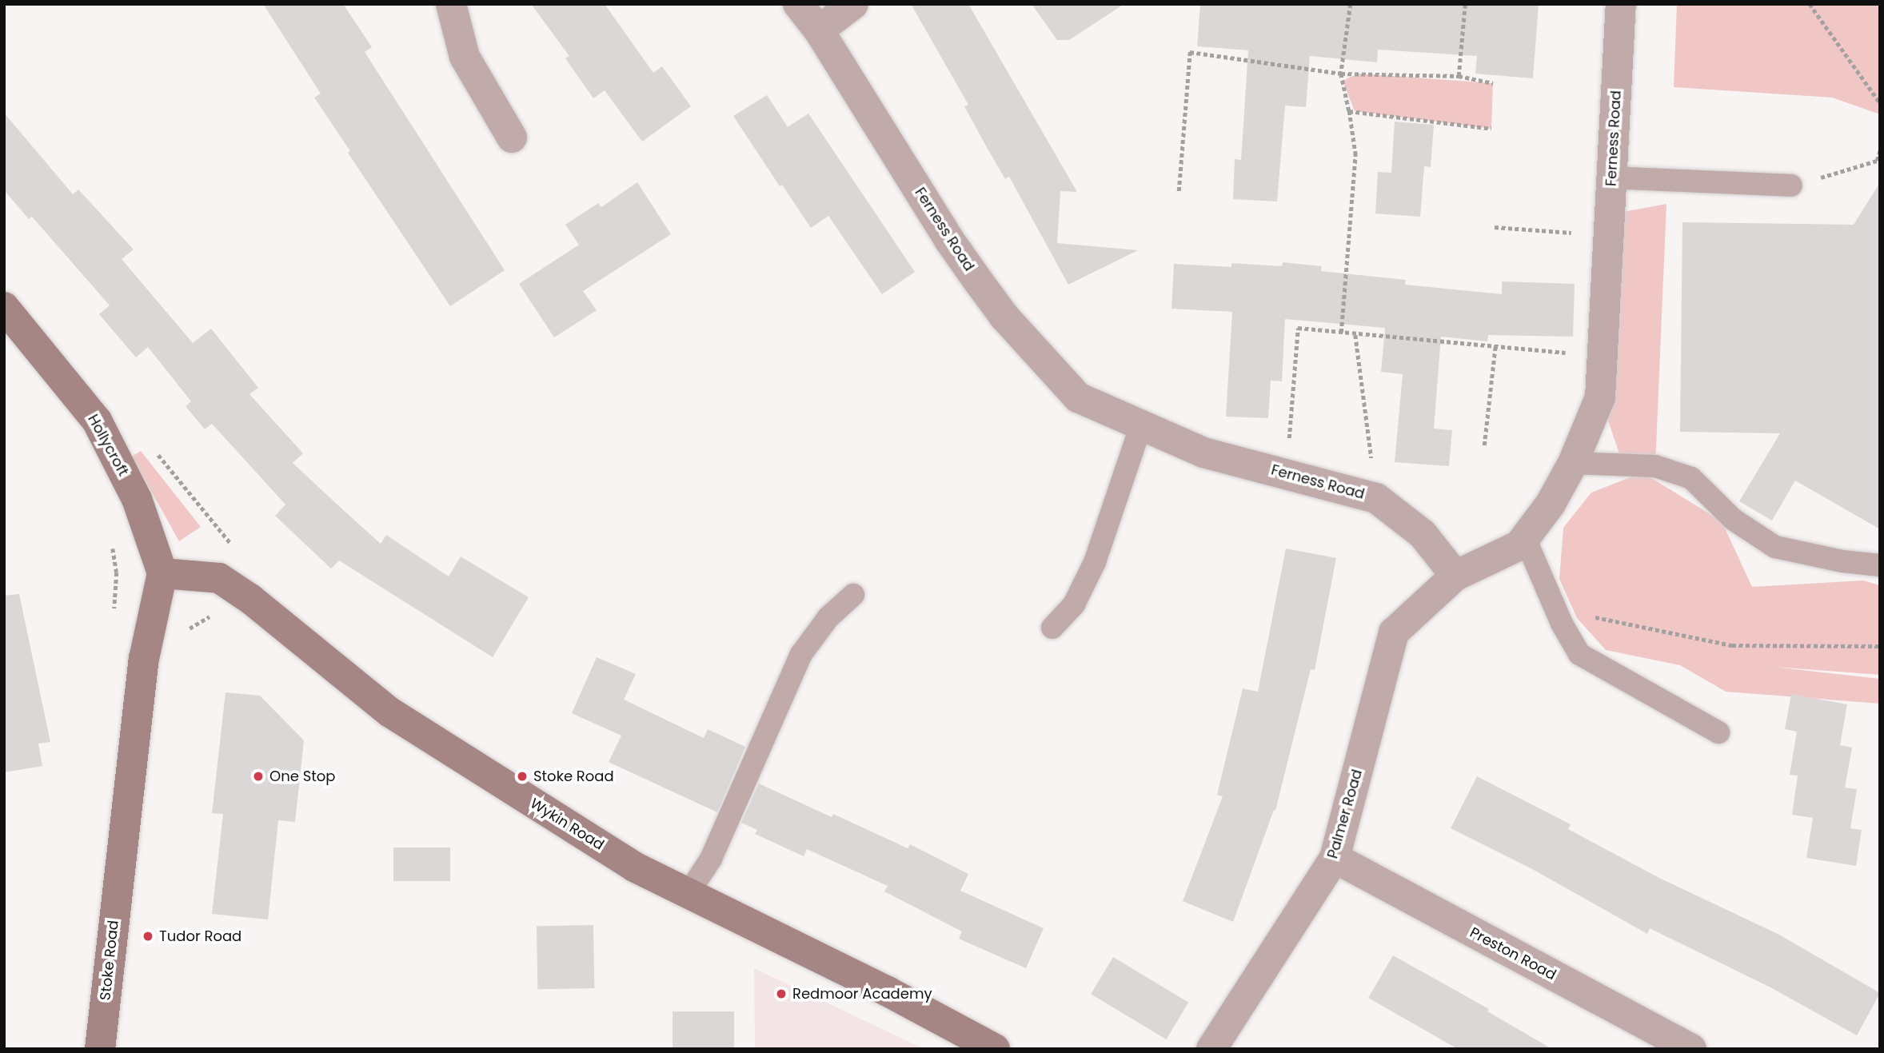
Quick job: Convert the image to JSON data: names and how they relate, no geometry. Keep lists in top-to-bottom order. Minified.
{"streets":{"street":["Ferness Road","Hollycroft","Palmer Road","Wykin Road","Preston Road","Stoke Road"]},"crossings":[["Ferness Road","Palmer Road"],["Hollycroft","Wykin Road"],["Hollycroft","Stoke Road"],["Palmer Road","Preston Road"],["Wykin Road","Stoke Road"]],"places":["One Stop","Stoke Road","Tudor Road","Redmoor Academy"]}
